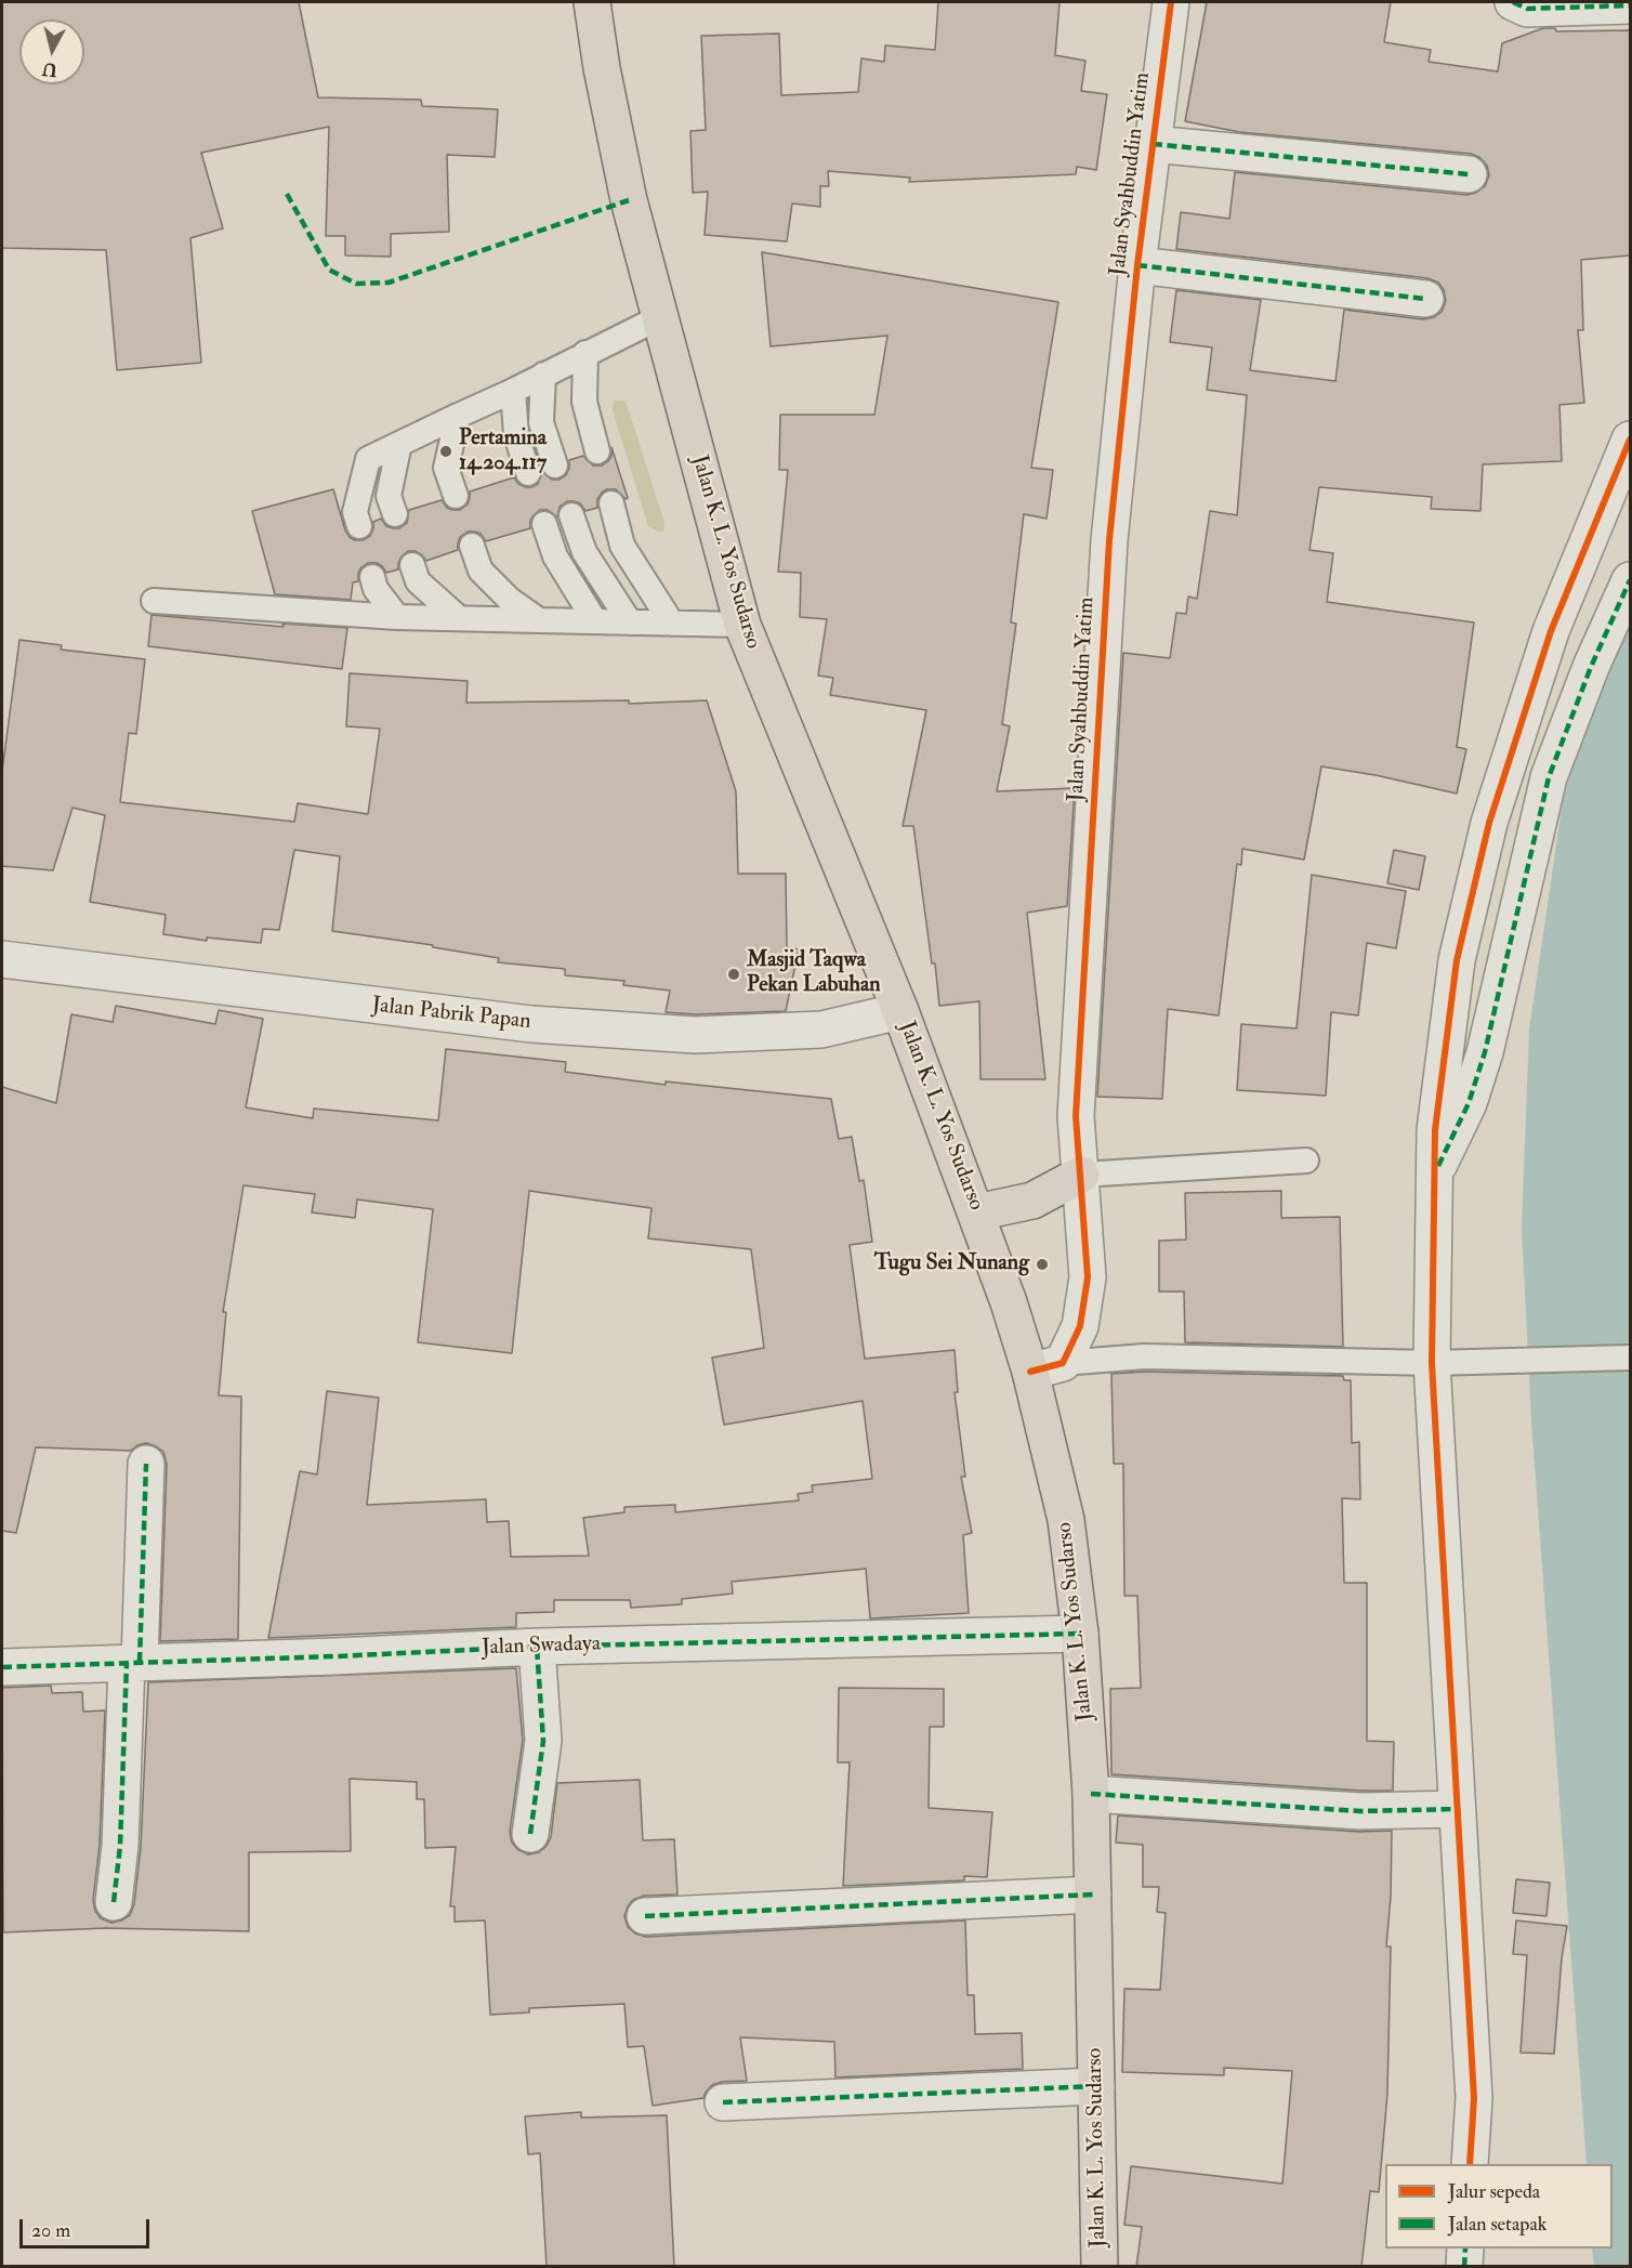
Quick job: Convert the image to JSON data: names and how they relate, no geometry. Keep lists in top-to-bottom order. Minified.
{"streets":{"highway":["Jalan K. L. Yos Sudarso"],"street":["Jalan Syahbuddin Yatim","Jalan Pabrik Papan","Jalan Swadaya"]},"crossings":[["Jalan Syahbuddin Yatim","Jalan K. L. Yos Sudarso"],["Jalan K. L. Yos Sudarso","Jalan Pabrik Papan"],["Jalan K. L. Yos Sudarso","Jalan Swadaya"]],"places":["Pertamina 14.204.117","Masjid Taqwa Pekan Labuhan","Tugu Sei Nunang"],"legend":["Jalur sepeda","Jalan setapak"],"scale_bar":"20 m","north":"bottom"}
